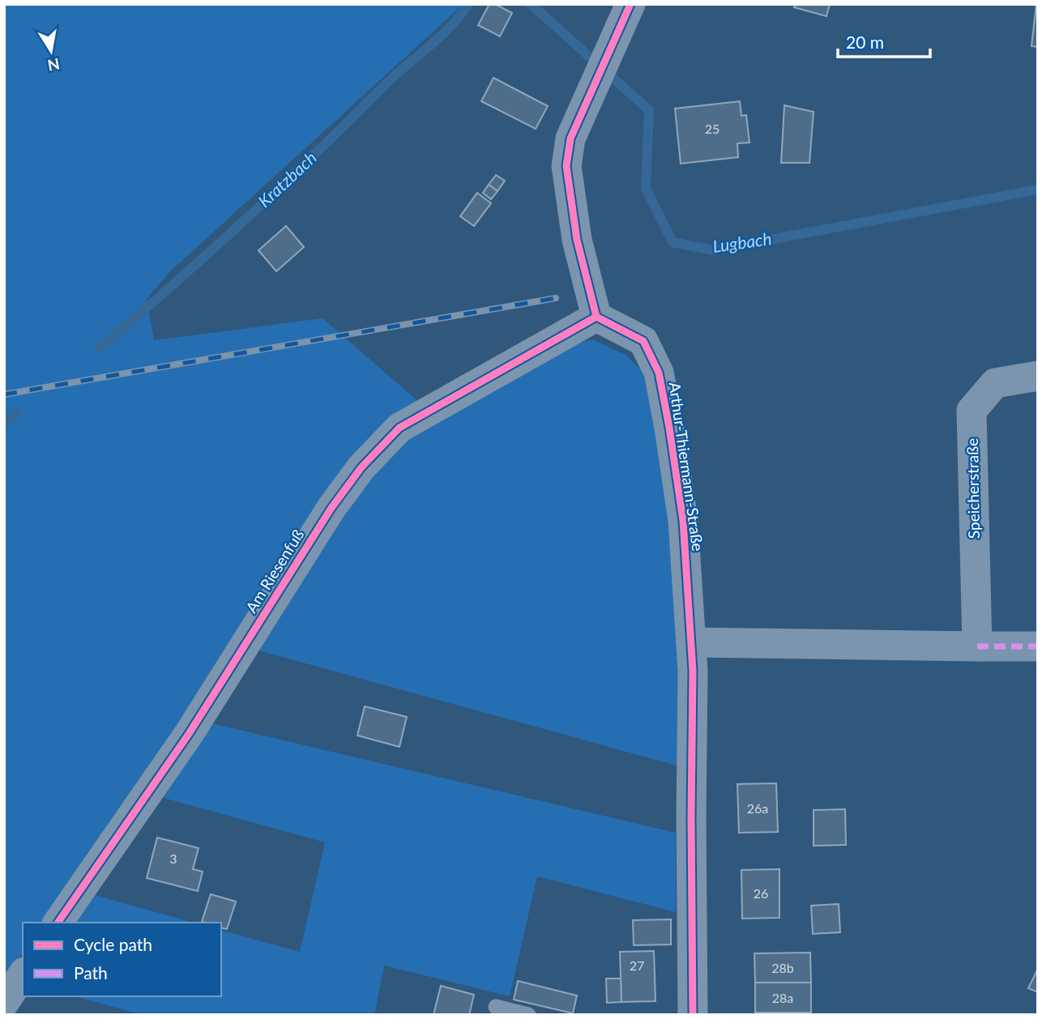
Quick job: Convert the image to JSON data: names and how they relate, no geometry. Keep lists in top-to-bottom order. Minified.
{"streets":{"street":["Arthur-Thiermann-Straße","Speicherstraße","Am Riesenfuß"]},"crossings":[["Arthur-Thiermann-Straße","Am Riesenfuß"]],"water":["Kratzbach","Lugbach"],"house_numbers":["25","26a","3","26","27","28b","28a"],"legend":["Cycle path","Path"],"scale_bar":"20 m","north":"bottom"}
